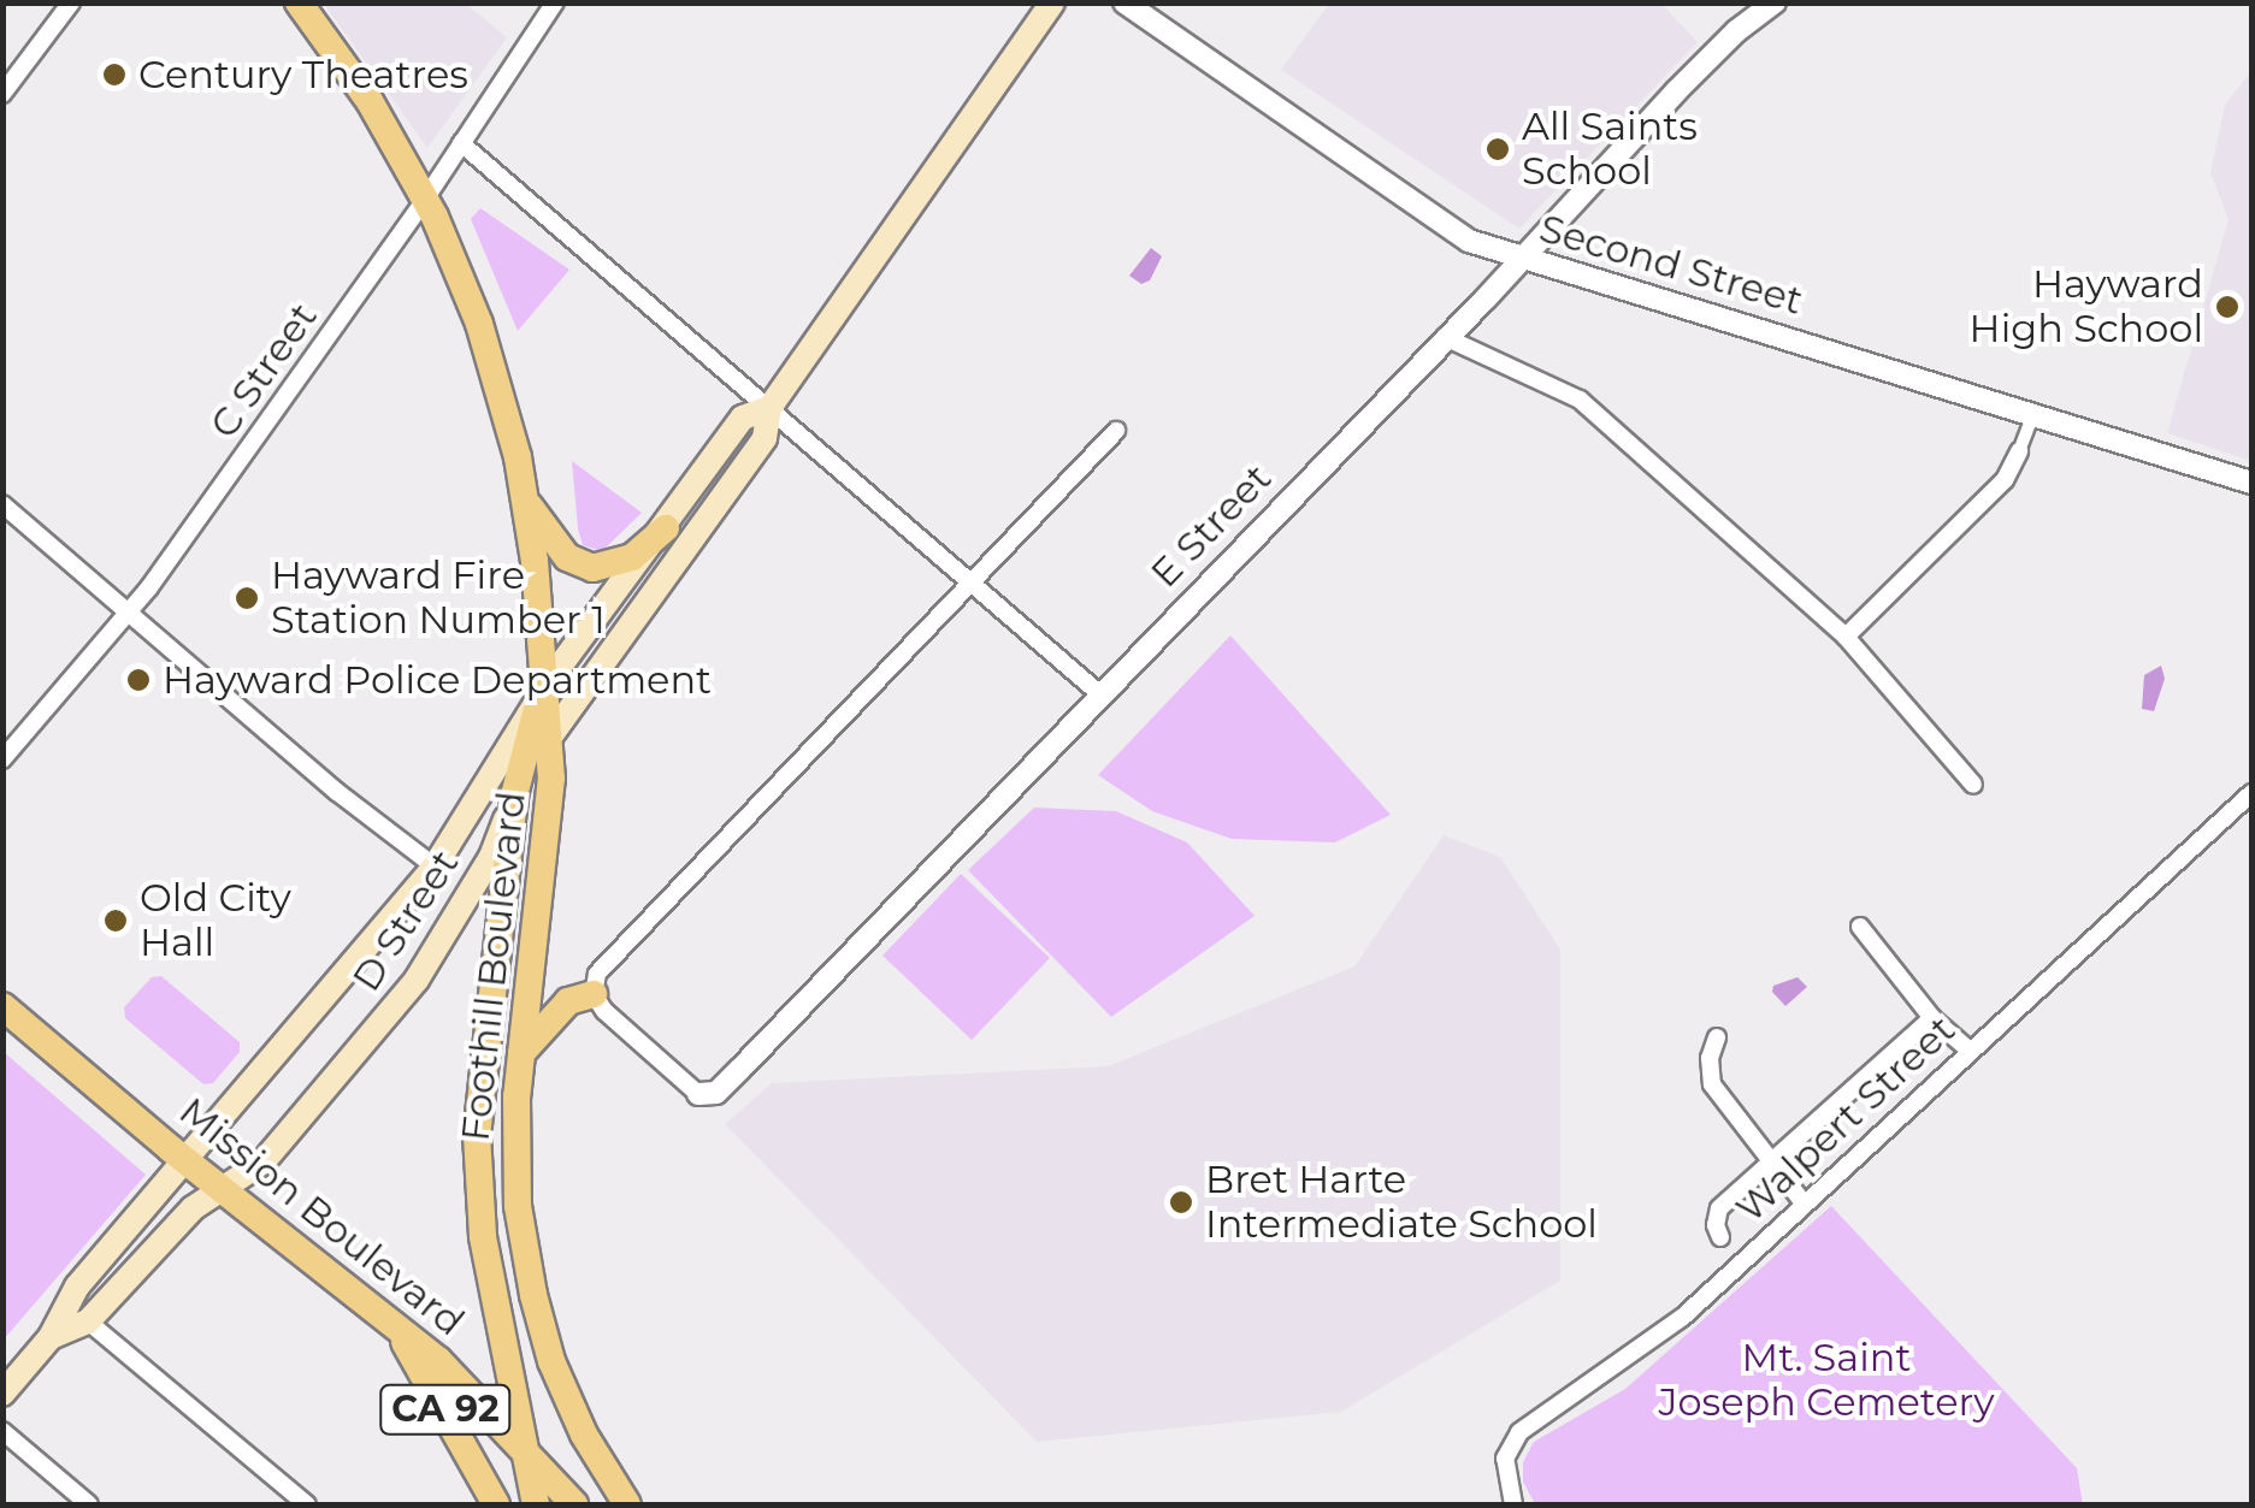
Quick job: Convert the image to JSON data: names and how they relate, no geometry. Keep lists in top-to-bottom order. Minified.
{"streets":{"main road":["D Street","Foothill Boulevard","Mission Boulevard","CA 92"],"street":["Second Street","C Street","E Street","Walpert Street"]},"crossings":[["Second Street","E Street"],["C Street","Foothill Boulevard"],["D Street","Foothill Boulevard"],["D Street","Mission Boulevard"],["Foothill Boulevard","Mission Boulevard"],["Foothill Boulevard","CA 92"],["Mission Boulevard","CA 92"]],"parks":["Mt. Saint Joseph Cemetery"],"places":["Century Theatres","All Saints School","Hayward High School","Hayward Fire Station Number 1","Hayward Police Department","Old City Hall","Bret Harte Intermediate School"]}
